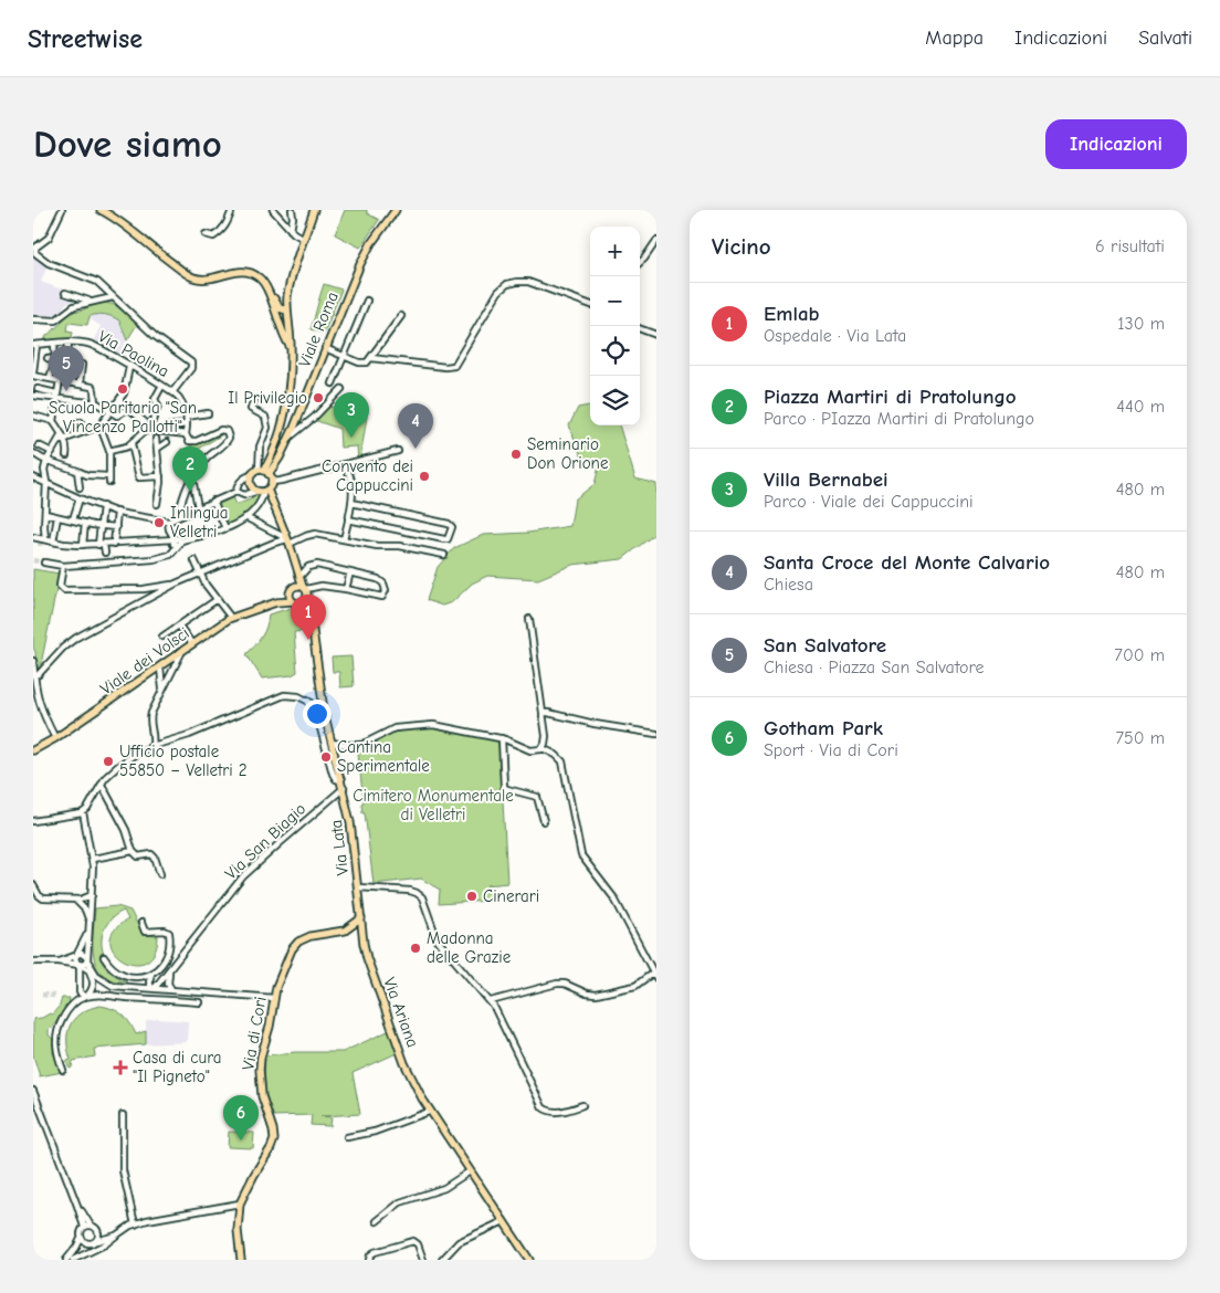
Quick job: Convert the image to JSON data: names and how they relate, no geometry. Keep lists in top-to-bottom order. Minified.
{"streets":{"main road":["Viale Roma","Viale dei Volsci","Via Lata","Via Ariana","Via di Cori"],"street":["Via Paolina","Via San Biagio"]},"crossings":[["Viale dei Volsci","Via Lata"],["Via San Biagio","Via Lata"],["Via Lata","Via Ariana"],["Via Lata","Via di Cori"],["Via Ariana","Via di Cori"]],"parks":["Cimitero Monumentale di Velletri"],"places":{"other":["Scuola Paritaria \"San Vincenzo Pallotti\"","Il Privilegio","Seminario Don Orione","Convento dei Cappuccini","Inlingua Velletri","Cantina Sperimentale","Ufficio postale 55850 – Velletri 2","Cinerari","Madonna delle Grazie"],"health":["Casa di cura \"Il Pigneto\""]},"page":{"header":"Streetwise","nav":["Mappa","Indicazioni","Salvati"],"buttons":"Indicazioni","title":"Dove siamo","heading":["Vicino","6 risultati"],"map_buttons":["+","−"],"list":[{"mark":"1","name":"Emlab","note":"Ospedale · Via Lata","value":"130 m"},{"mark":"2","name":"Piazza Martiri di Pratolungo","note":"Parco · PIazza Martiri di Pratolungo","value":"440 m"},{"mark":"3","name":"Villa Bernabei","note":"Parco · Viale dei Cappuccini","value":"480 m"},{"mark":"4","name":"Santa Croce del Monte Calvario","note":"Chiesa","value":"480 m"},{"mark":"5","name":"San Salvatore","note":"Chiesa · Piazza San Salvatore","value":"700 m"},{"mark":"6","name":"Gotham Park","note":"Sport · Via di Cori","value":"750 m"}],"pins":["5","3","4","2","1","6"]}}
